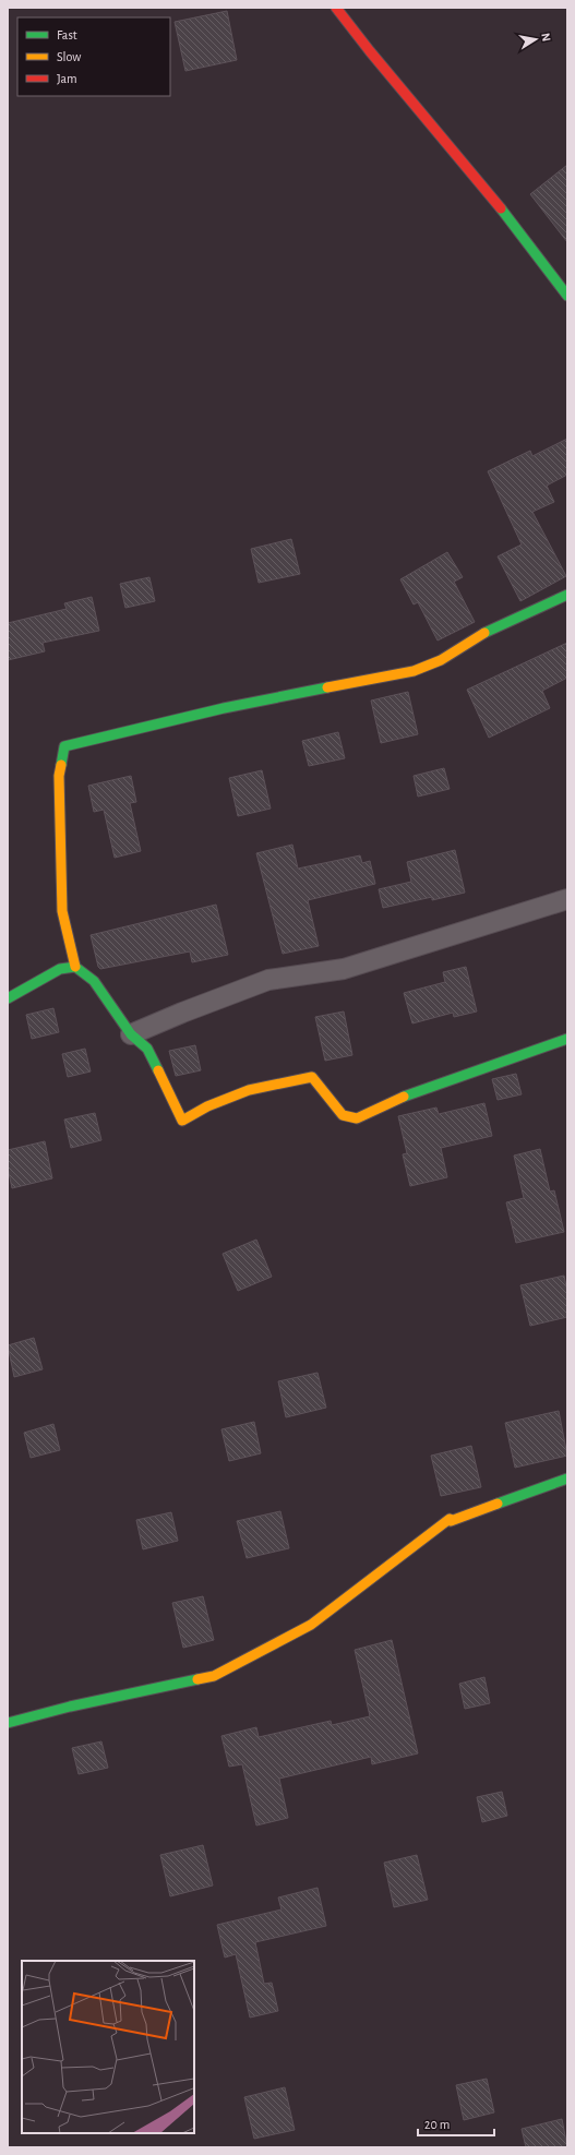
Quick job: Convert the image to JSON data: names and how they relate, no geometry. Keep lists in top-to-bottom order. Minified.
{"legend":["Fast","Slow","Jam"],"scale_bar":"20 m","north":"right"}
